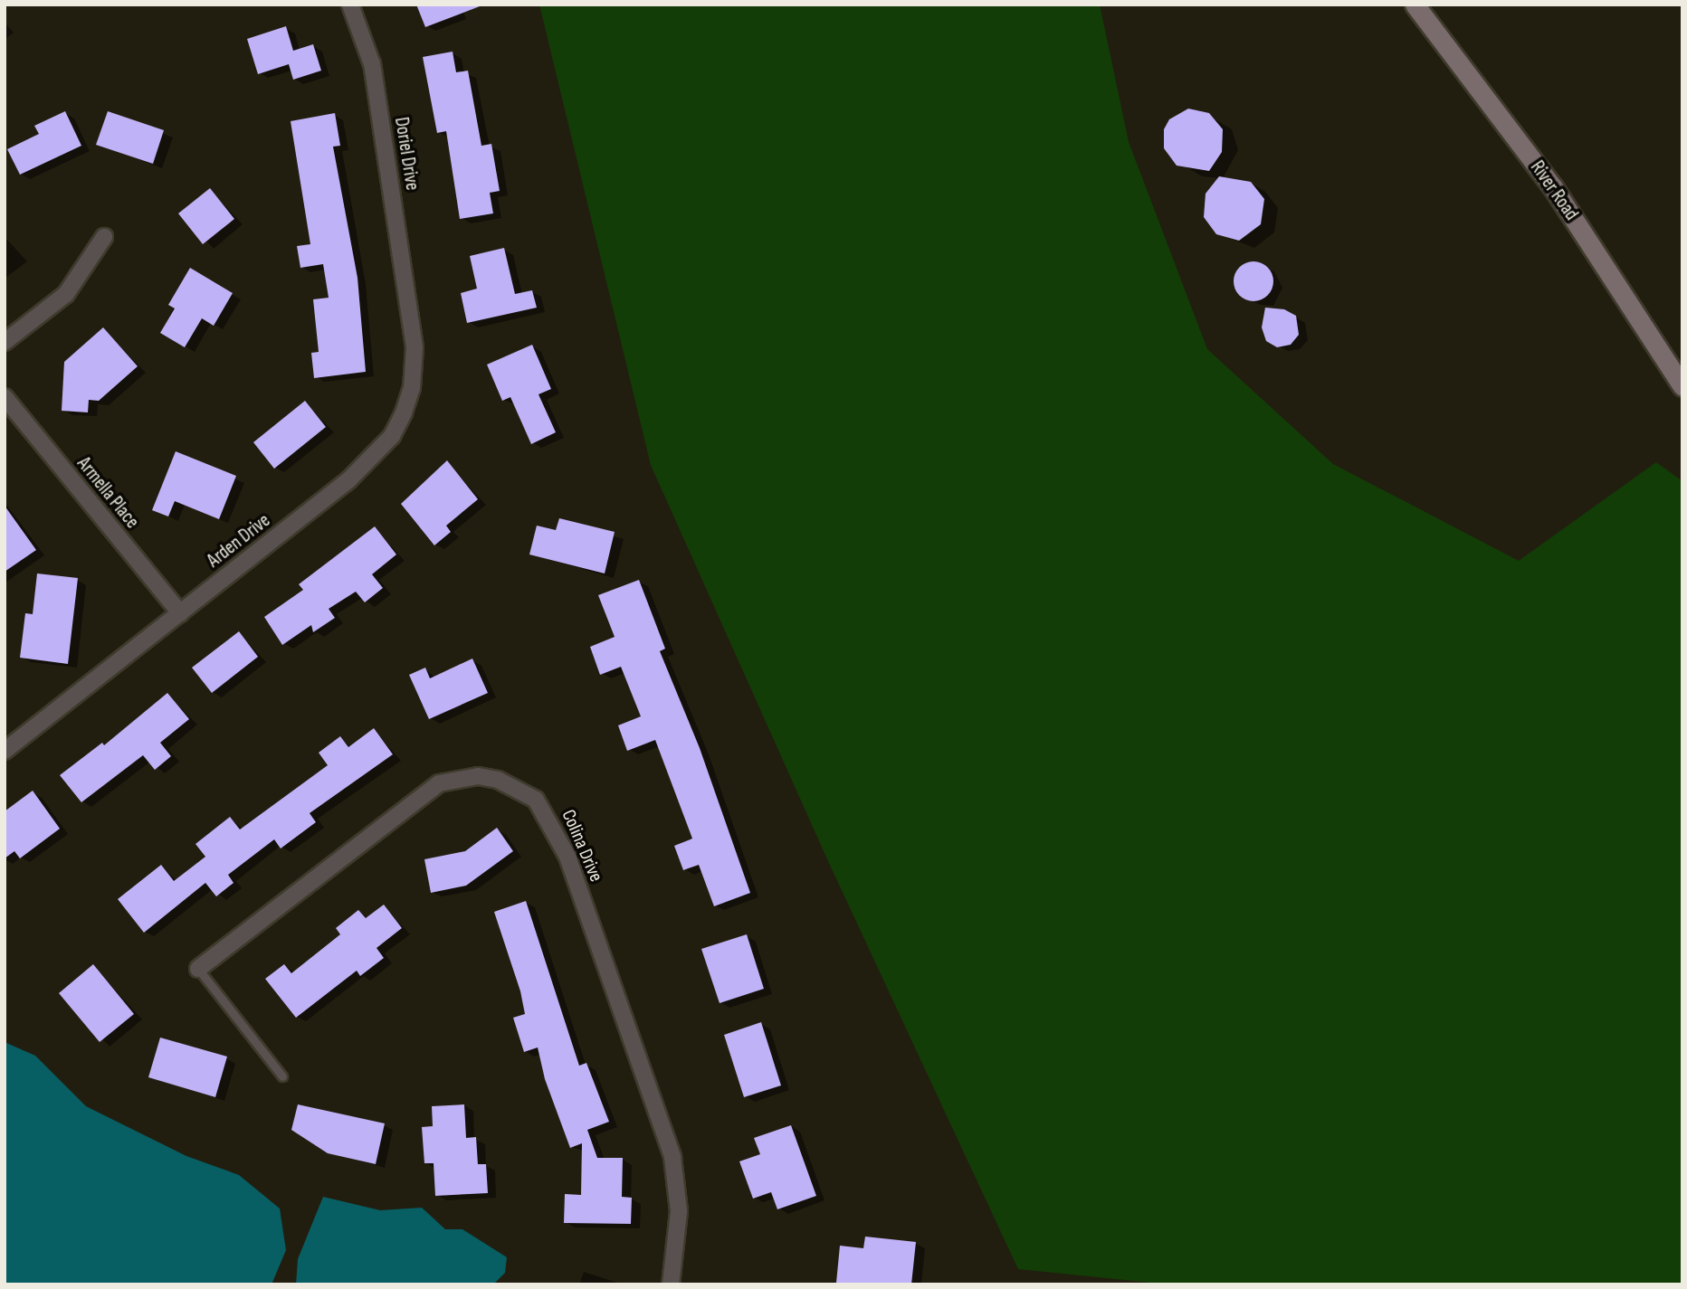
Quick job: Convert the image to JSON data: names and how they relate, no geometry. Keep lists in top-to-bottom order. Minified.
{"streets":{"main road":["River Road"],"street":["Doriel Drive","Armella Place","Arden Drive","Colina Drive"]},"crossings":[["Doriel Drive","Arden Drive"],["Armella Place","Arden Drive"]]}
